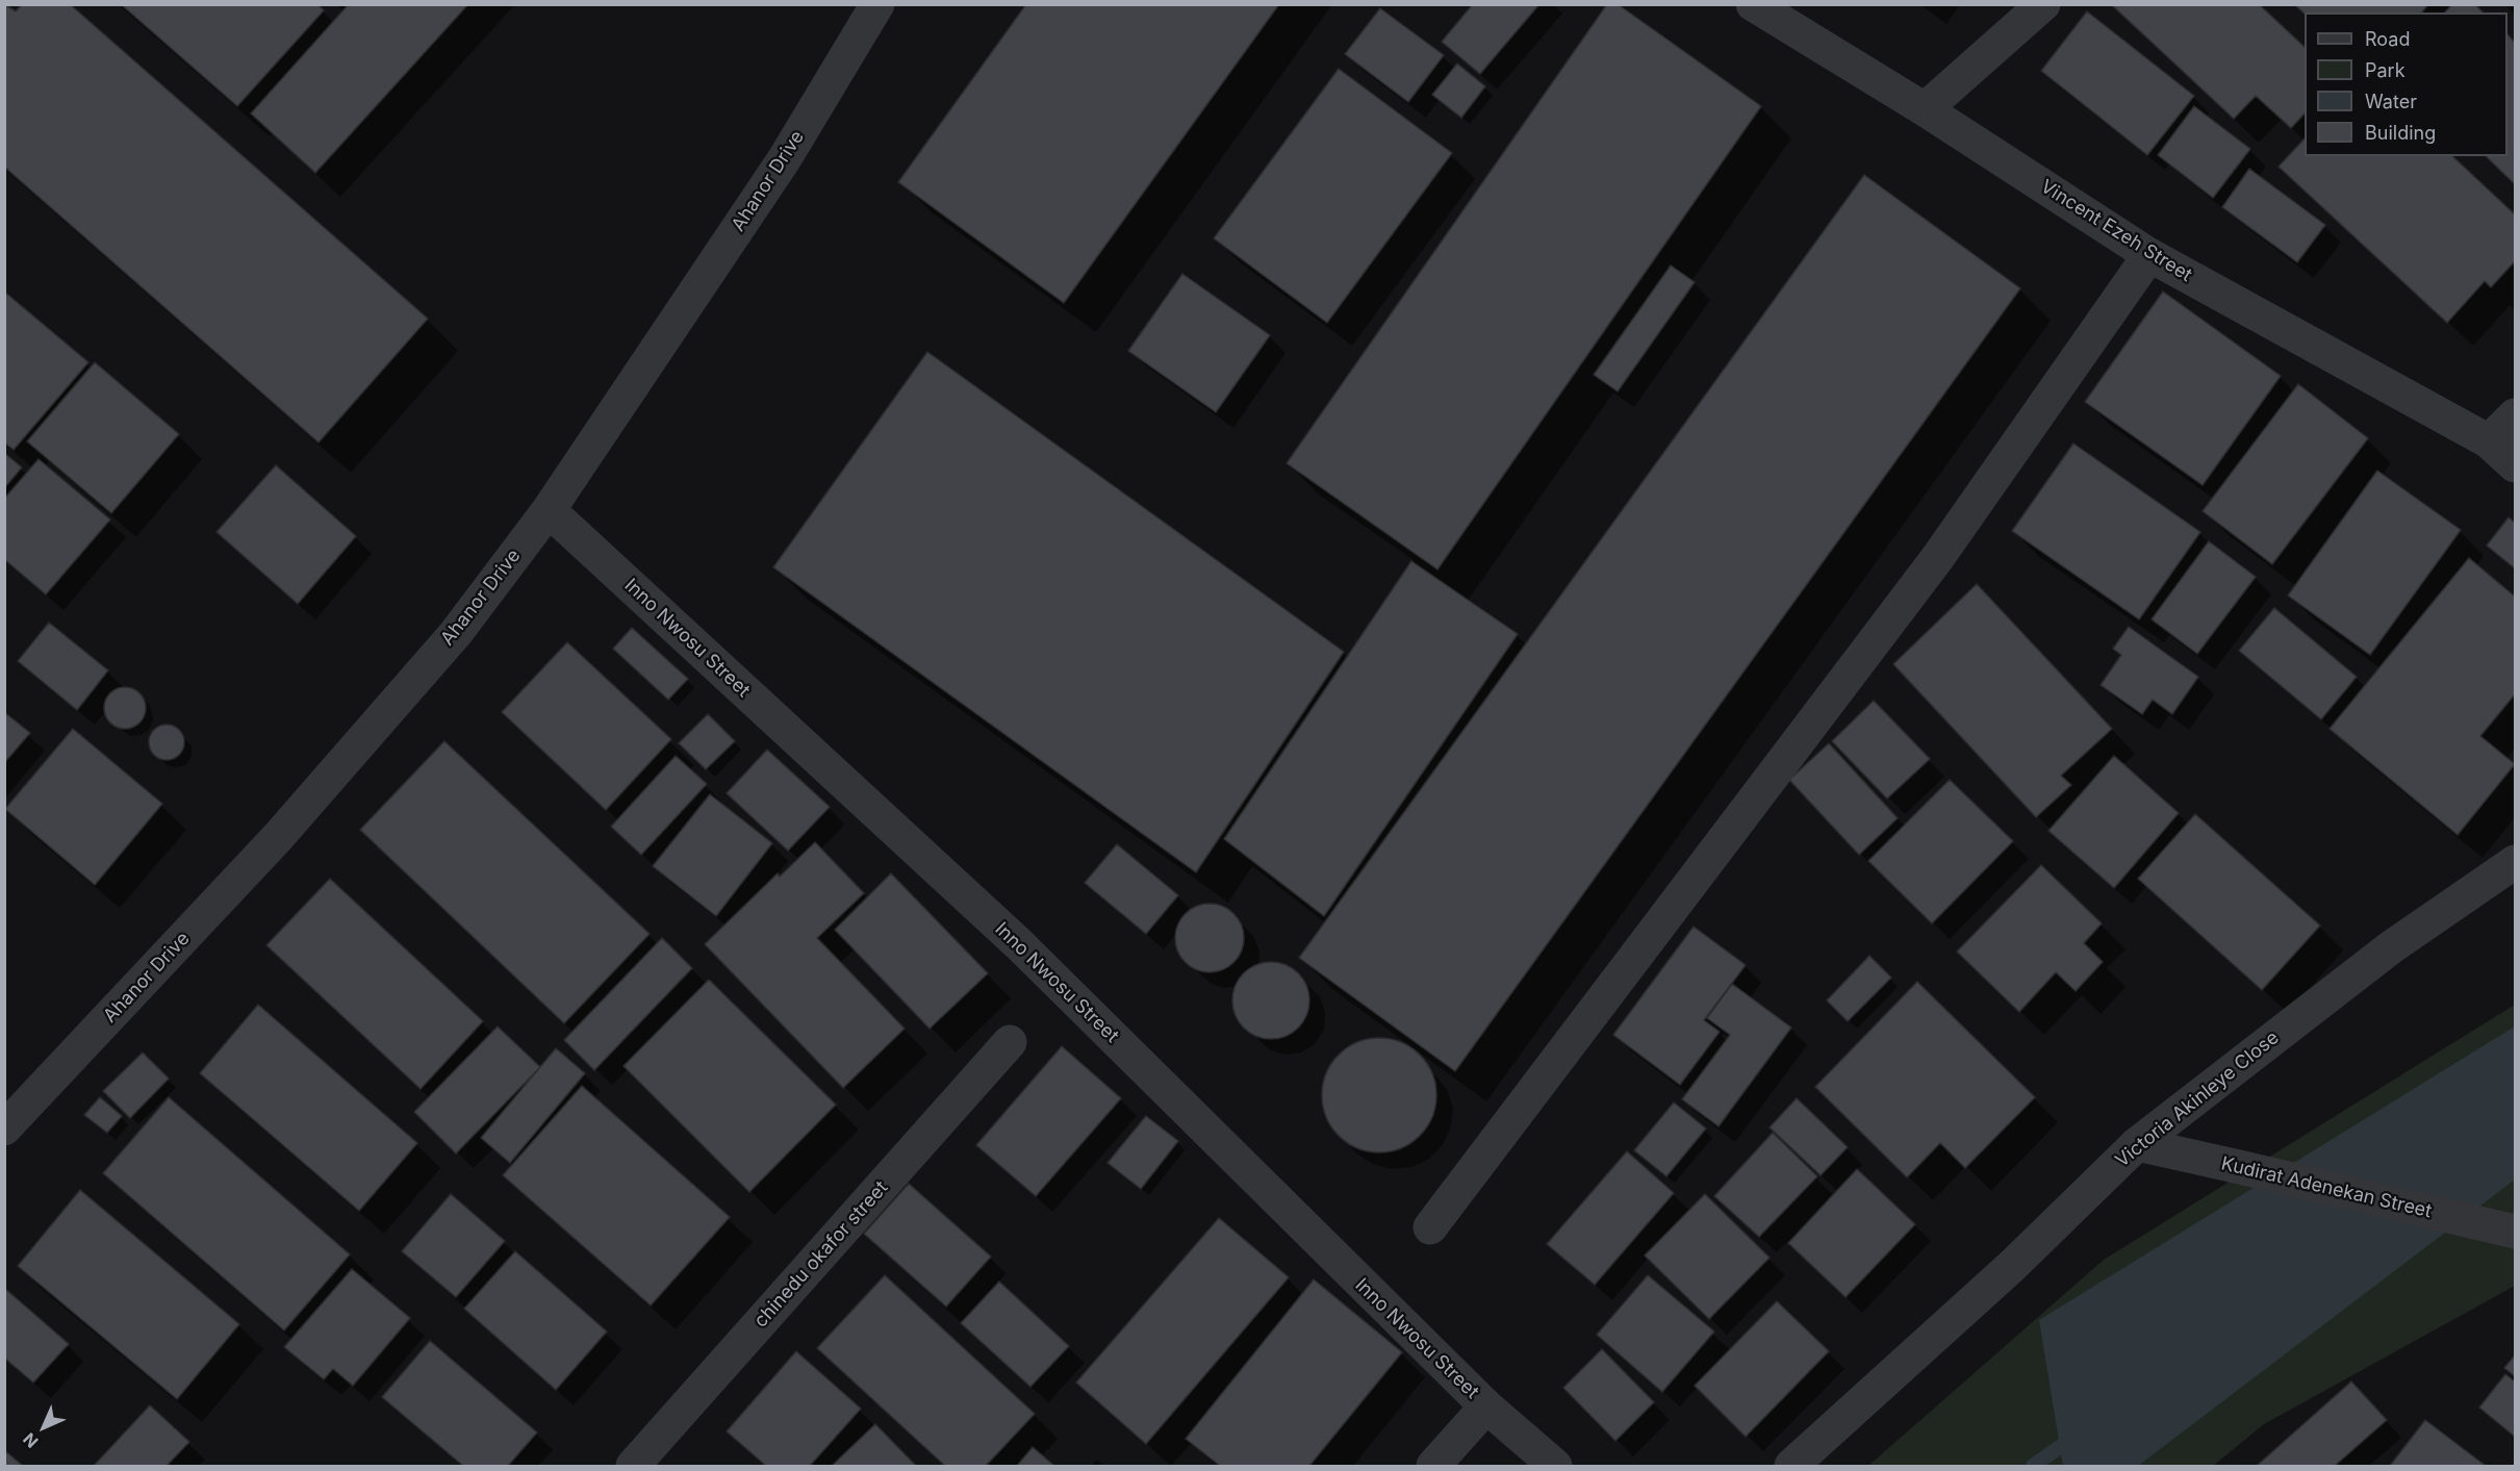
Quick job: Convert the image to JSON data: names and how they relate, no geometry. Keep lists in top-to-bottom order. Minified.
{"streets":{"street":["Ahanor Drive","Vincent Ezeh Street","Inno Nwosu Street","Victoria Akinleye Close","Kudirat Adenekan Street","chinedu okafor street"]},"crossings":[["Ahanor Drive","Inno Nwosu Street"],["Victoria Akinleye Close","Kudirat Adenekan Street"]],"legend":["Road","Park","Water","Building"],"north":"bottom left"}
